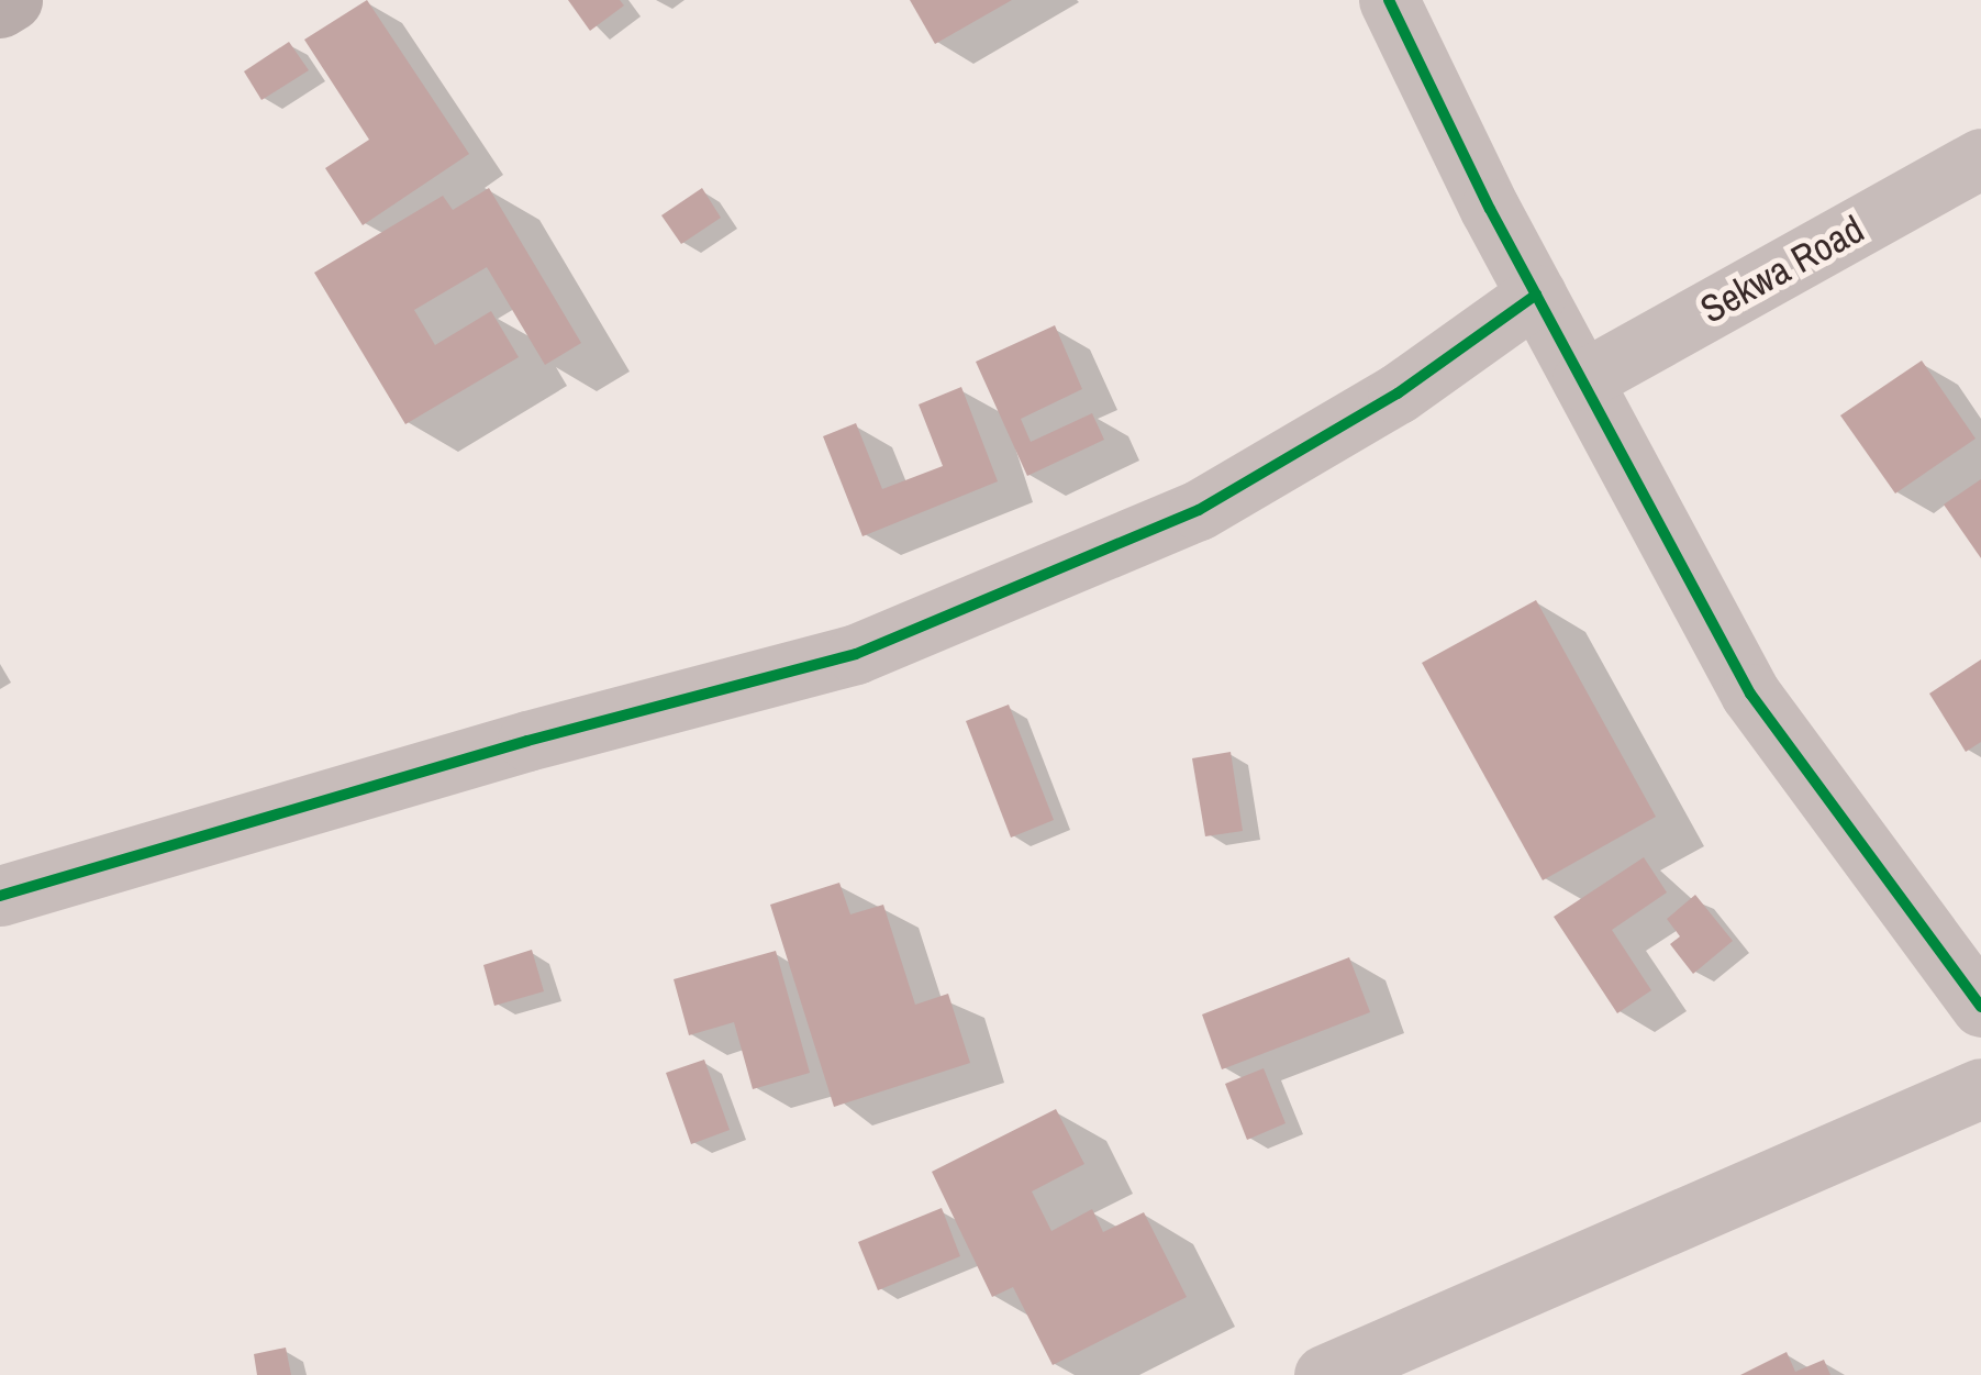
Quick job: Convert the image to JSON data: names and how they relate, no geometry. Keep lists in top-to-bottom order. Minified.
{"streets":{"street":["Sekwa Road"]}}
